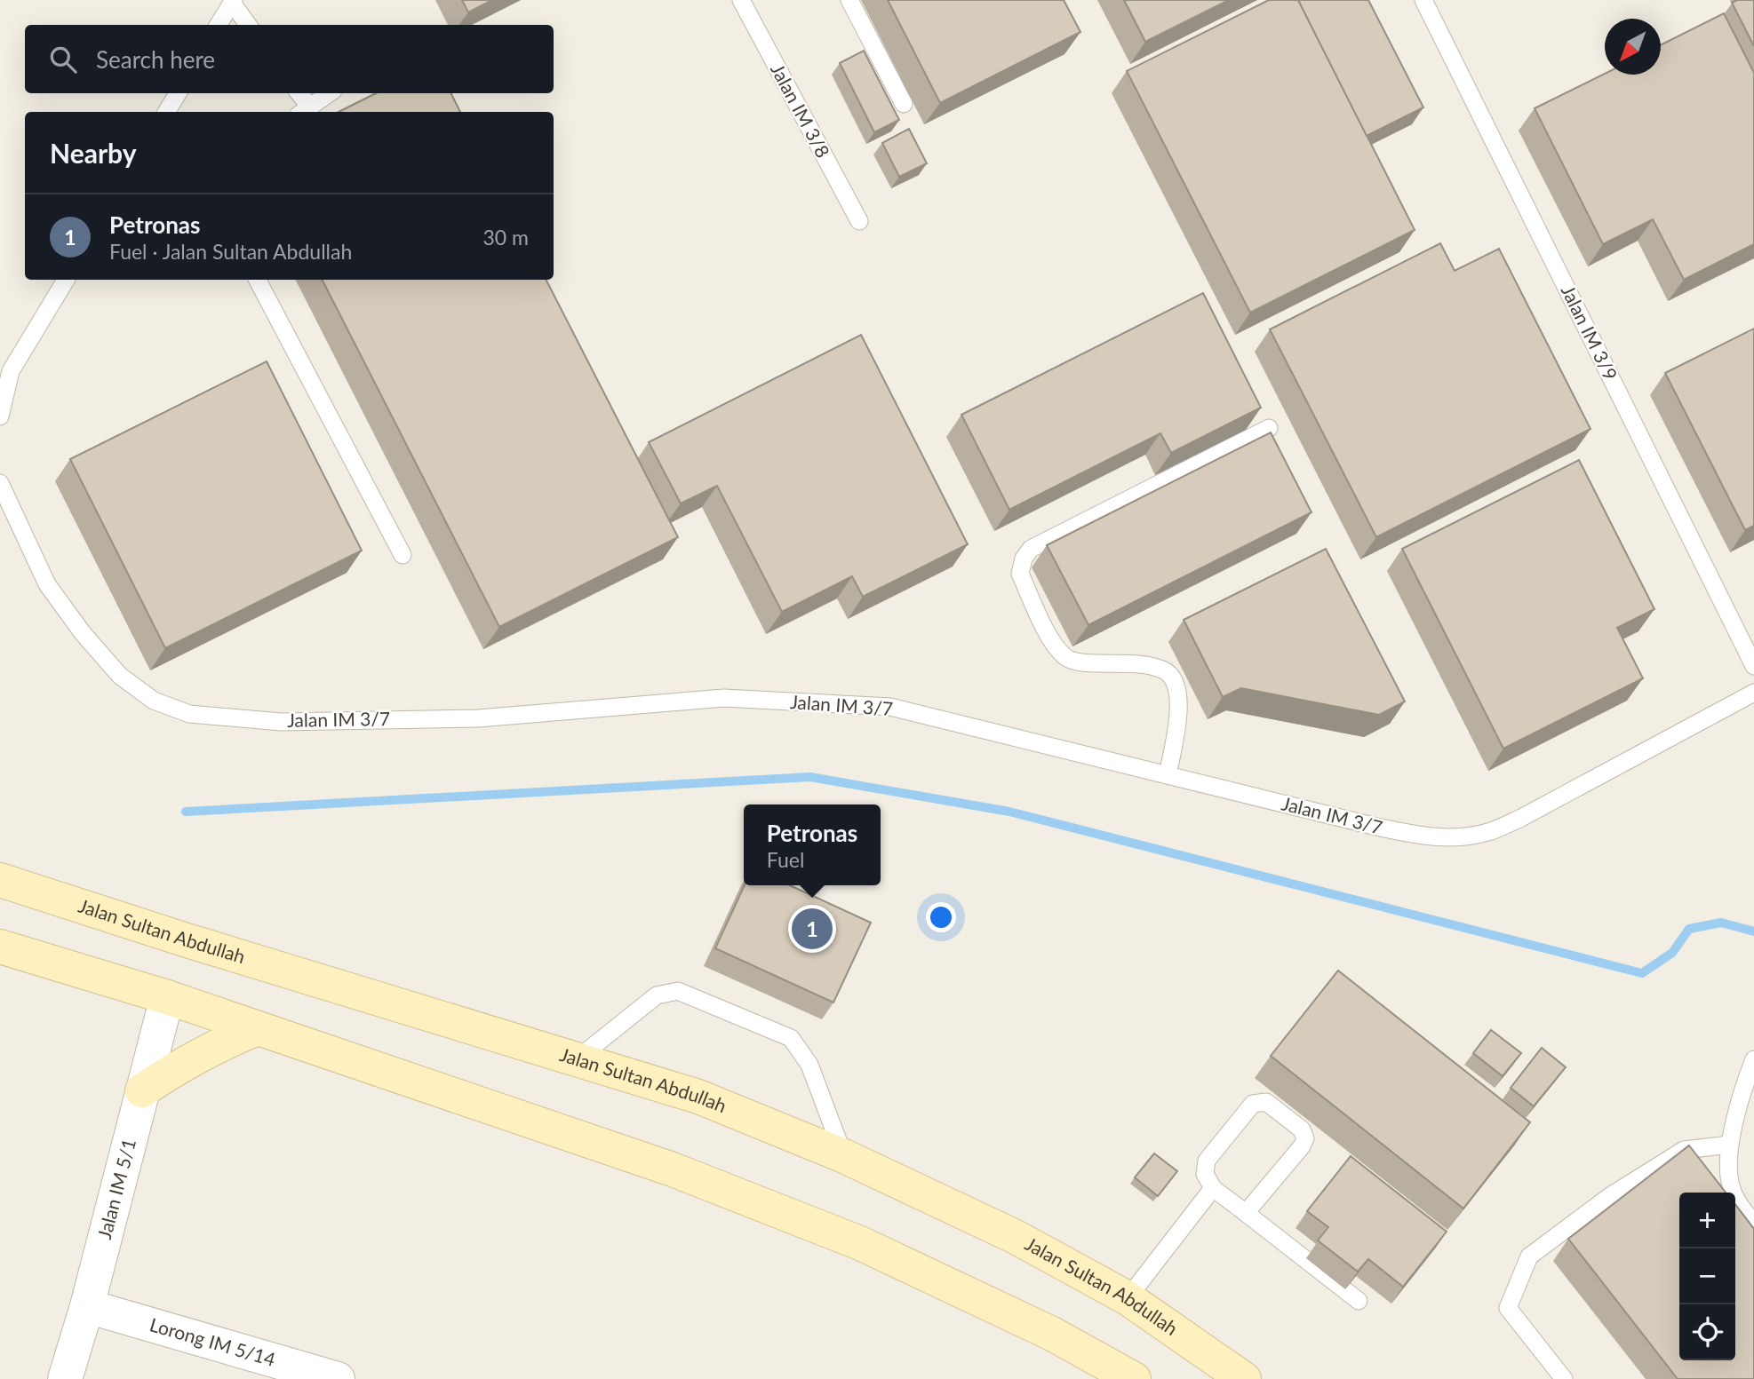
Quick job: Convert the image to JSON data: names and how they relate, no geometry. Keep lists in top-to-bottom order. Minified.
{"streets":{"main road":["Jalan Sultan Abdullah"],"street":["Jalan IM 5/1","Lorong IM 5/14"],"lane":["Jalan IM 3/8","Jalan IM 3/9","Jalan IM 3/7"]},"crossings":[["Jalan IM 5/1","Lorong IM 5/14"]],"north":"bottom left","page":{"search":"Search here","heading":"Nearby","list":[{"mark":"1","name":"Petronas","note":"Fuel · Jalan Sultan Abdullah","value":"30 m"}],"popup":["Petronas","Fuel"],"pins":"1","map_buttons":["+","−"]}}
